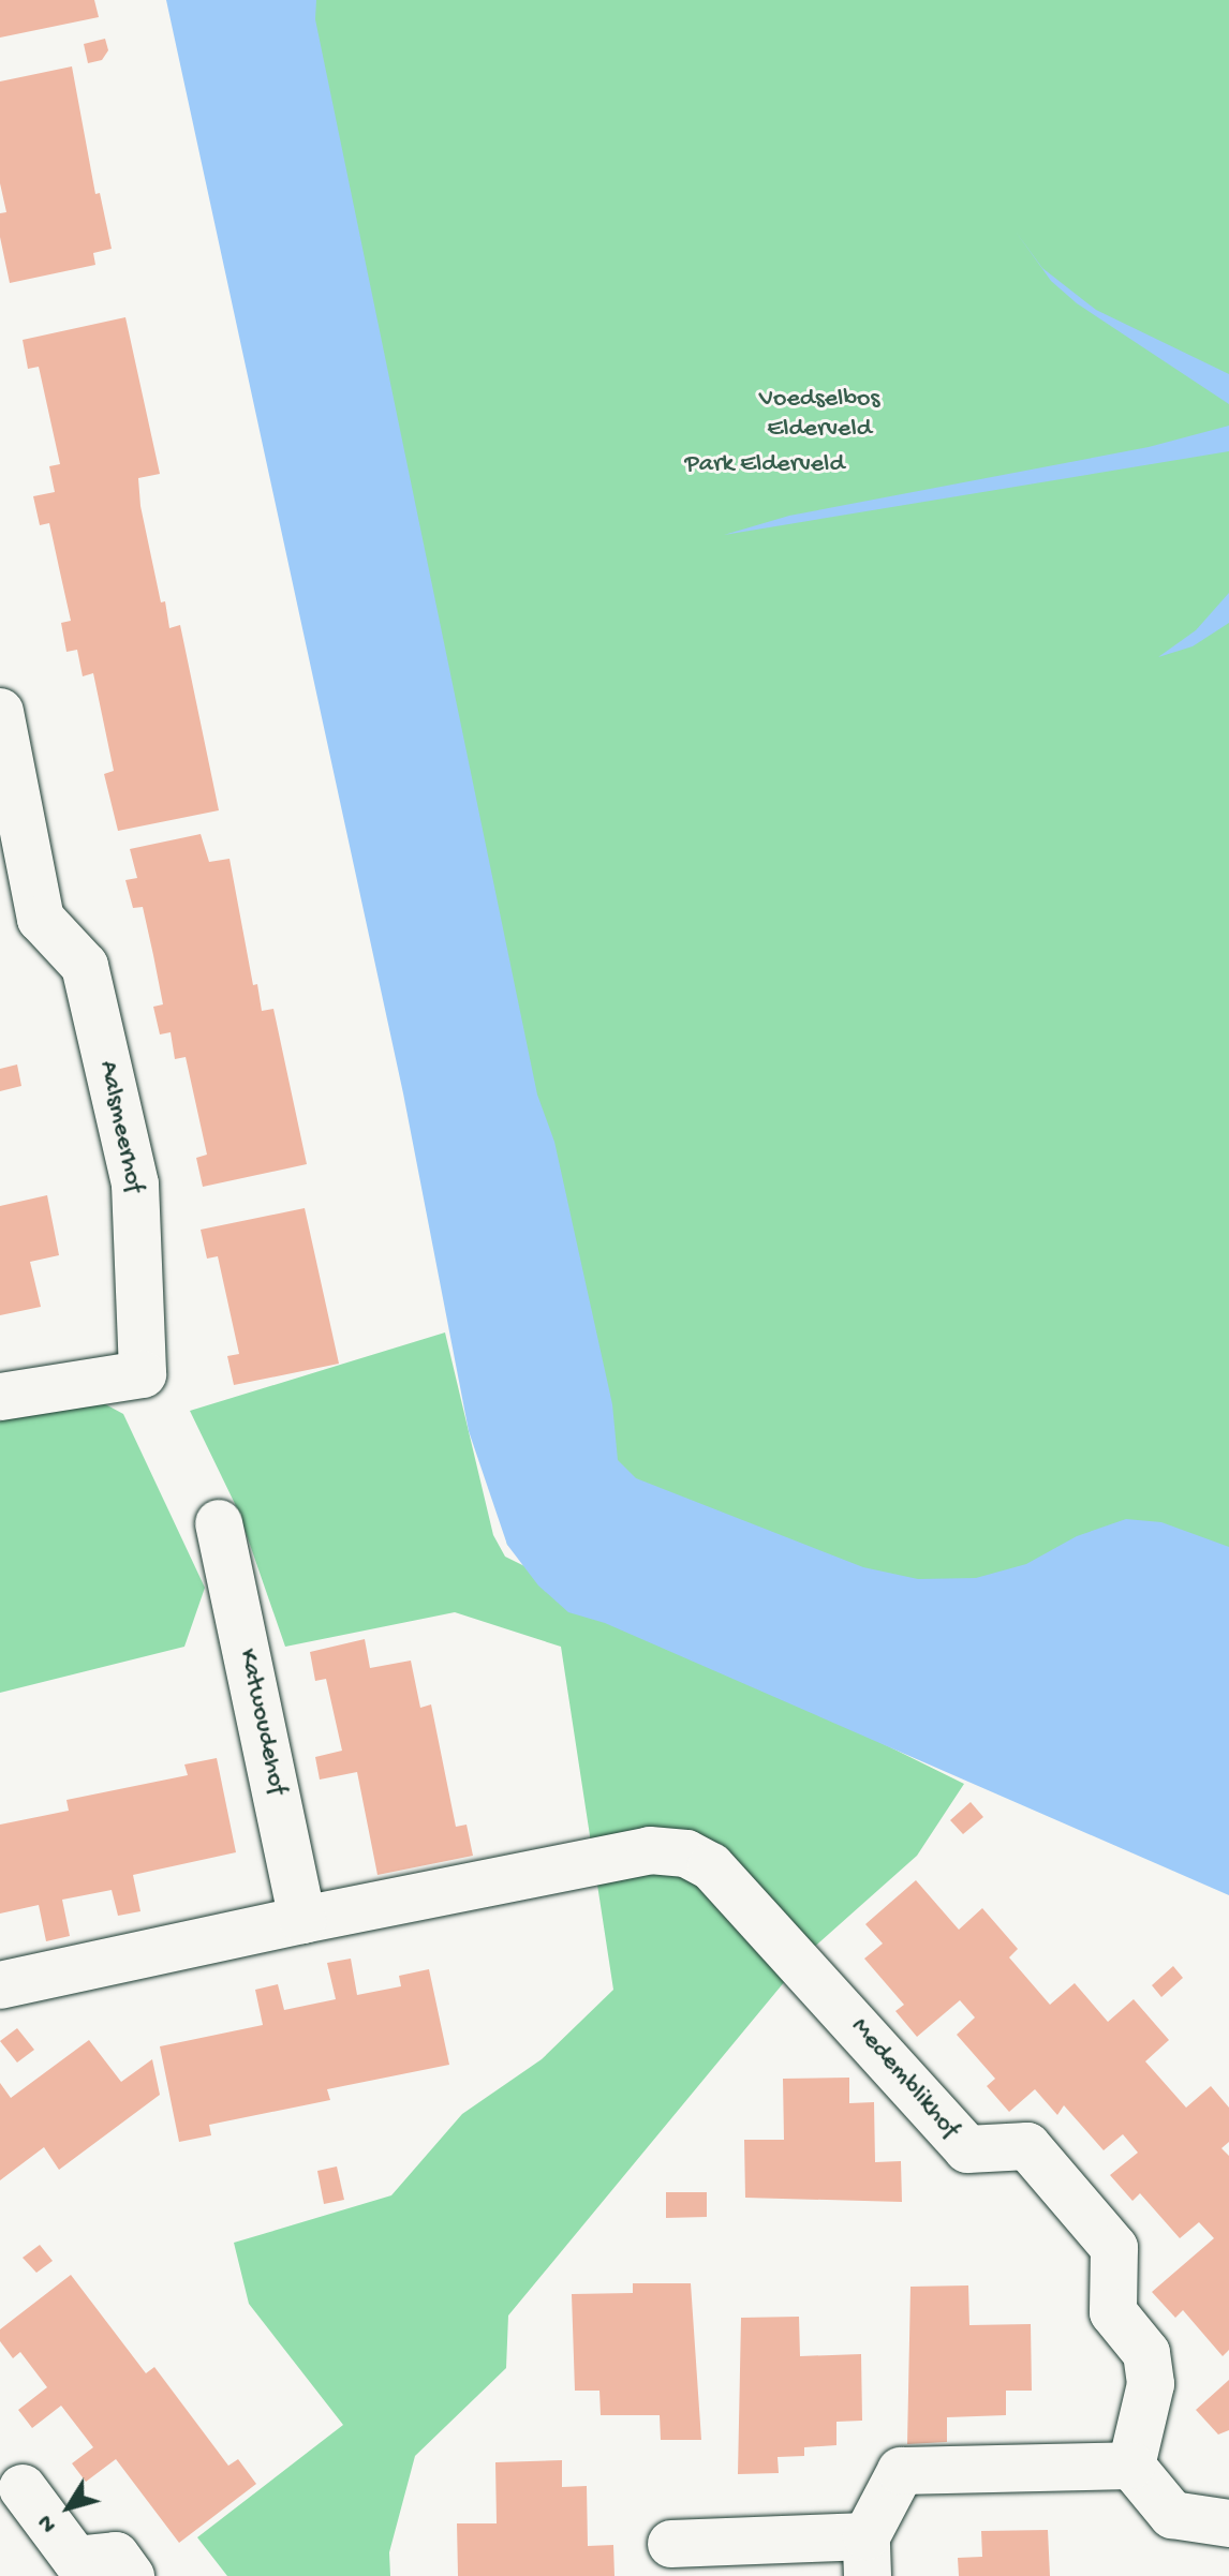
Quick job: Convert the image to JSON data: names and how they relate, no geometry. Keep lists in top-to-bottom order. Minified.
{"streets":{"street":["Aalsmeerhof","Katwoudehof","Medemblikhof"]},"crossings":[["Katwoudehof","Medemblikhof"]],"parks":["Voedselbos Elderveld","Park Elderveld"],"north":"bottom left"}
